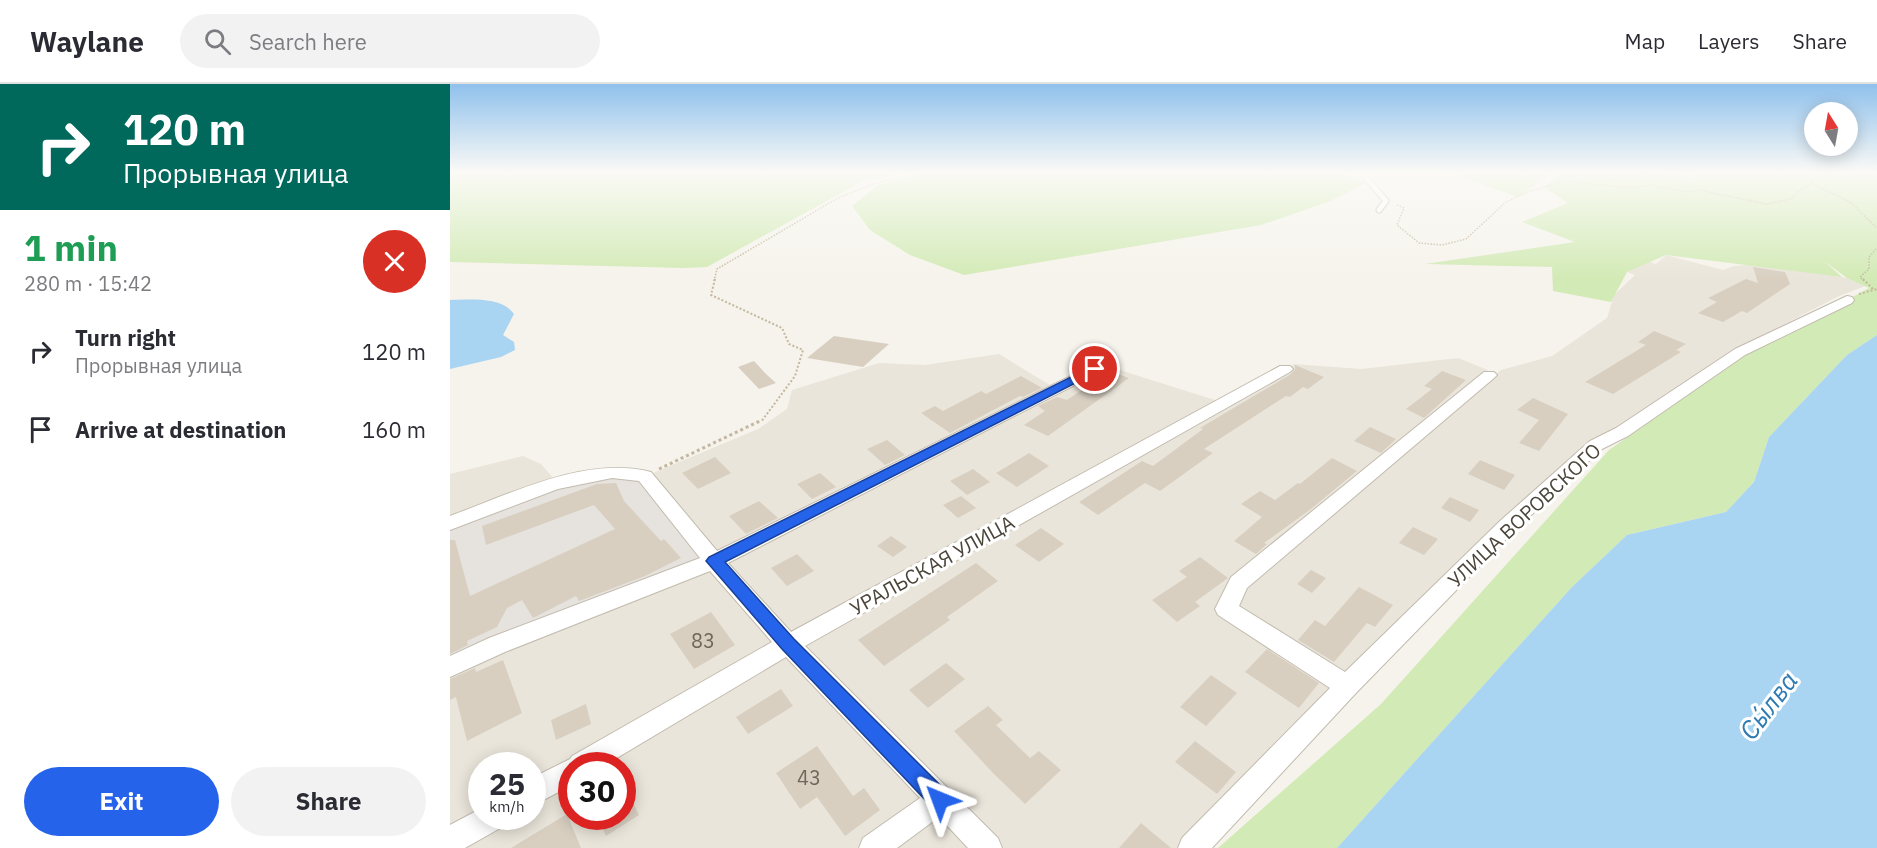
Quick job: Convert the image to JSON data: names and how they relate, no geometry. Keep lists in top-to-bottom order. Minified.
{"streets":{"street":["УЛИЦА ВОРОВСКОГО","УРАЛЬСКАЯ УЛИЦА"]},"water":["Сы́лва"],"house_numbers":["83","43"],"north":"top","page":{"header":"Waylane","search":"Search here","nav":["Map","Layers","Share"],"turn":["120 m","Прорывная улица"],"heading":["1 min","280 m · 15:42"],"list":[{"name":"Turn right","note":"Прорывная улица","value":"120 m"},{"name":"Arrive at destination","value":"160 m"}],"speed":"25 km/h","limit":"30","buttons":["Exit","Share"]}}
